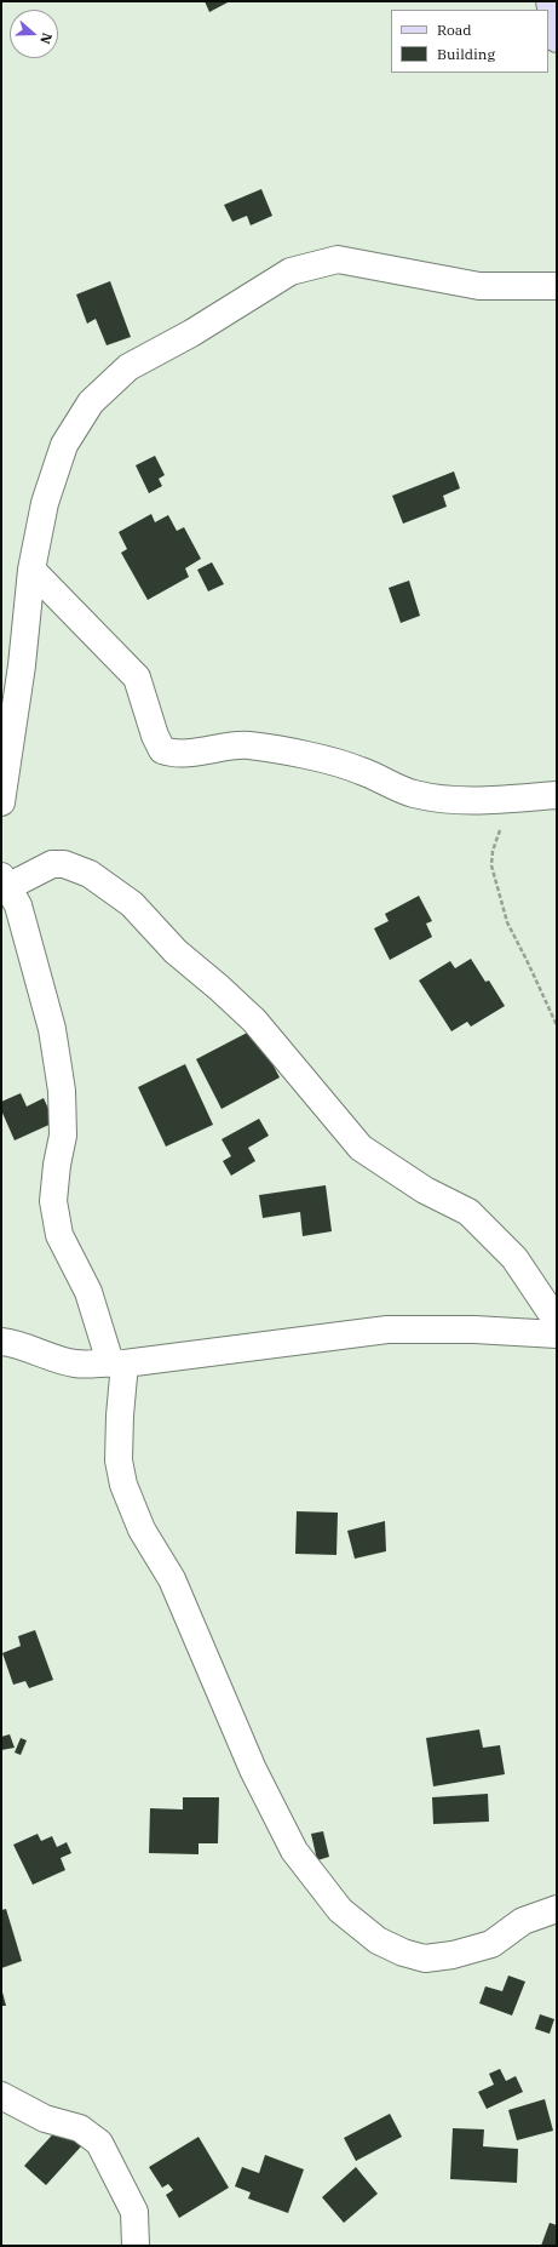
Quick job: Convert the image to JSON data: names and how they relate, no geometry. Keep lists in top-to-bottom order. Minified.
{"legend":["Road","Building"],"north":"right"}
